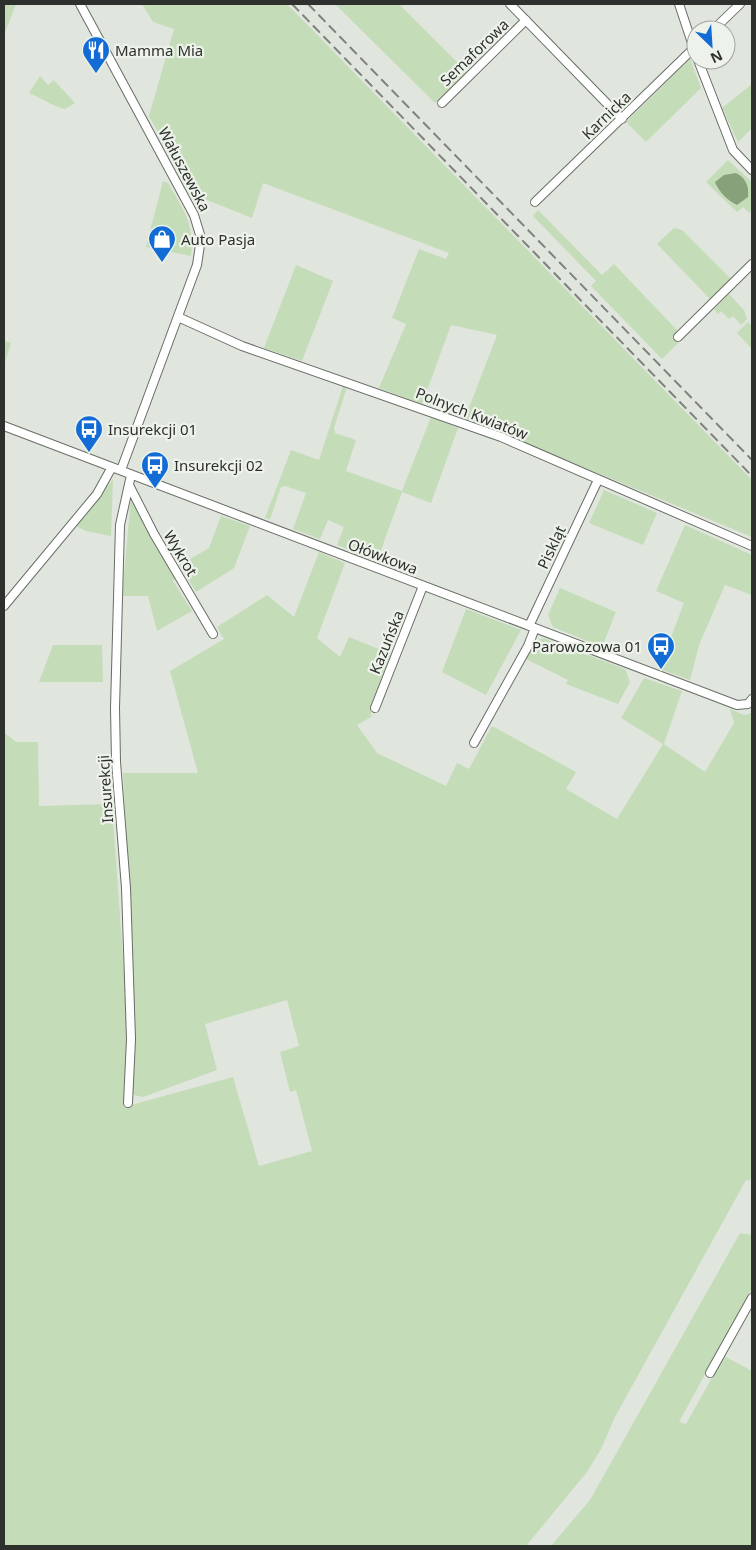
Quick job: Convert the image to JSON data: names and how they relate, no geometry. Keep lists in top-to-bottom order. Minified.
{"streets":{"street":["Semaforowa","Karnicka","Wałuszewska","Polnych Kwiatów","Piskląt","Wykrot","Ołówkowa","Kazuńska","Insurekcji"]},"crossings":[["Semaforowa","Karnicka"],["Wałuszewska","Polnych Kwiatów"],["Wałuszewska","Ołówkowa"],["Polnych Kwiatów","Piskląt"],["Piskląt","Ołówkowa"],["Wykrot","Insurekcji"],["Ołówkowa","Kazuńska"],["Ołówkowa","Insurekcji"]],"places":{"restaurant":["Mamma Mia"],"shop":["Auto Pasja"],"bus stop":["Insurekcji 01","Insurekcji 02","Parowozowa 01"]},"north":"bottom right"}
